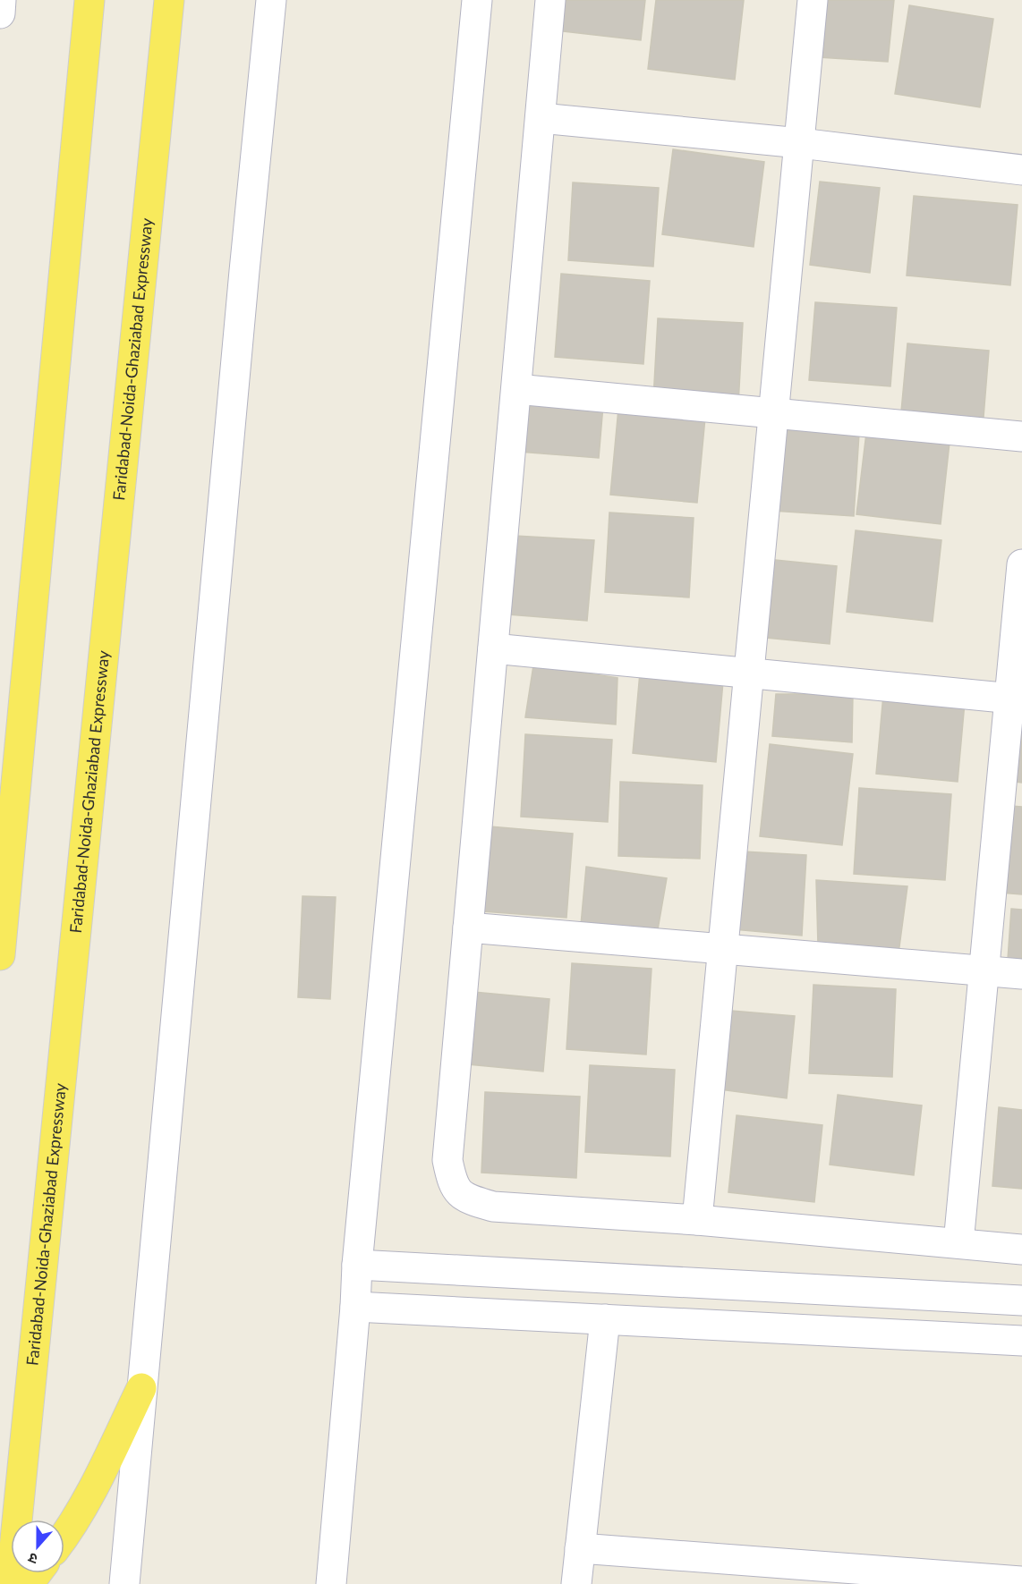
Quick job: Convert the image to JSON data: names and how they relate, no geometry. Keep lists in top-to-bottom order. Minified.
{"streets":{"main road":["Faridabad-Noida-Ghaziabad Expressway"]},"north":"bottom"}
